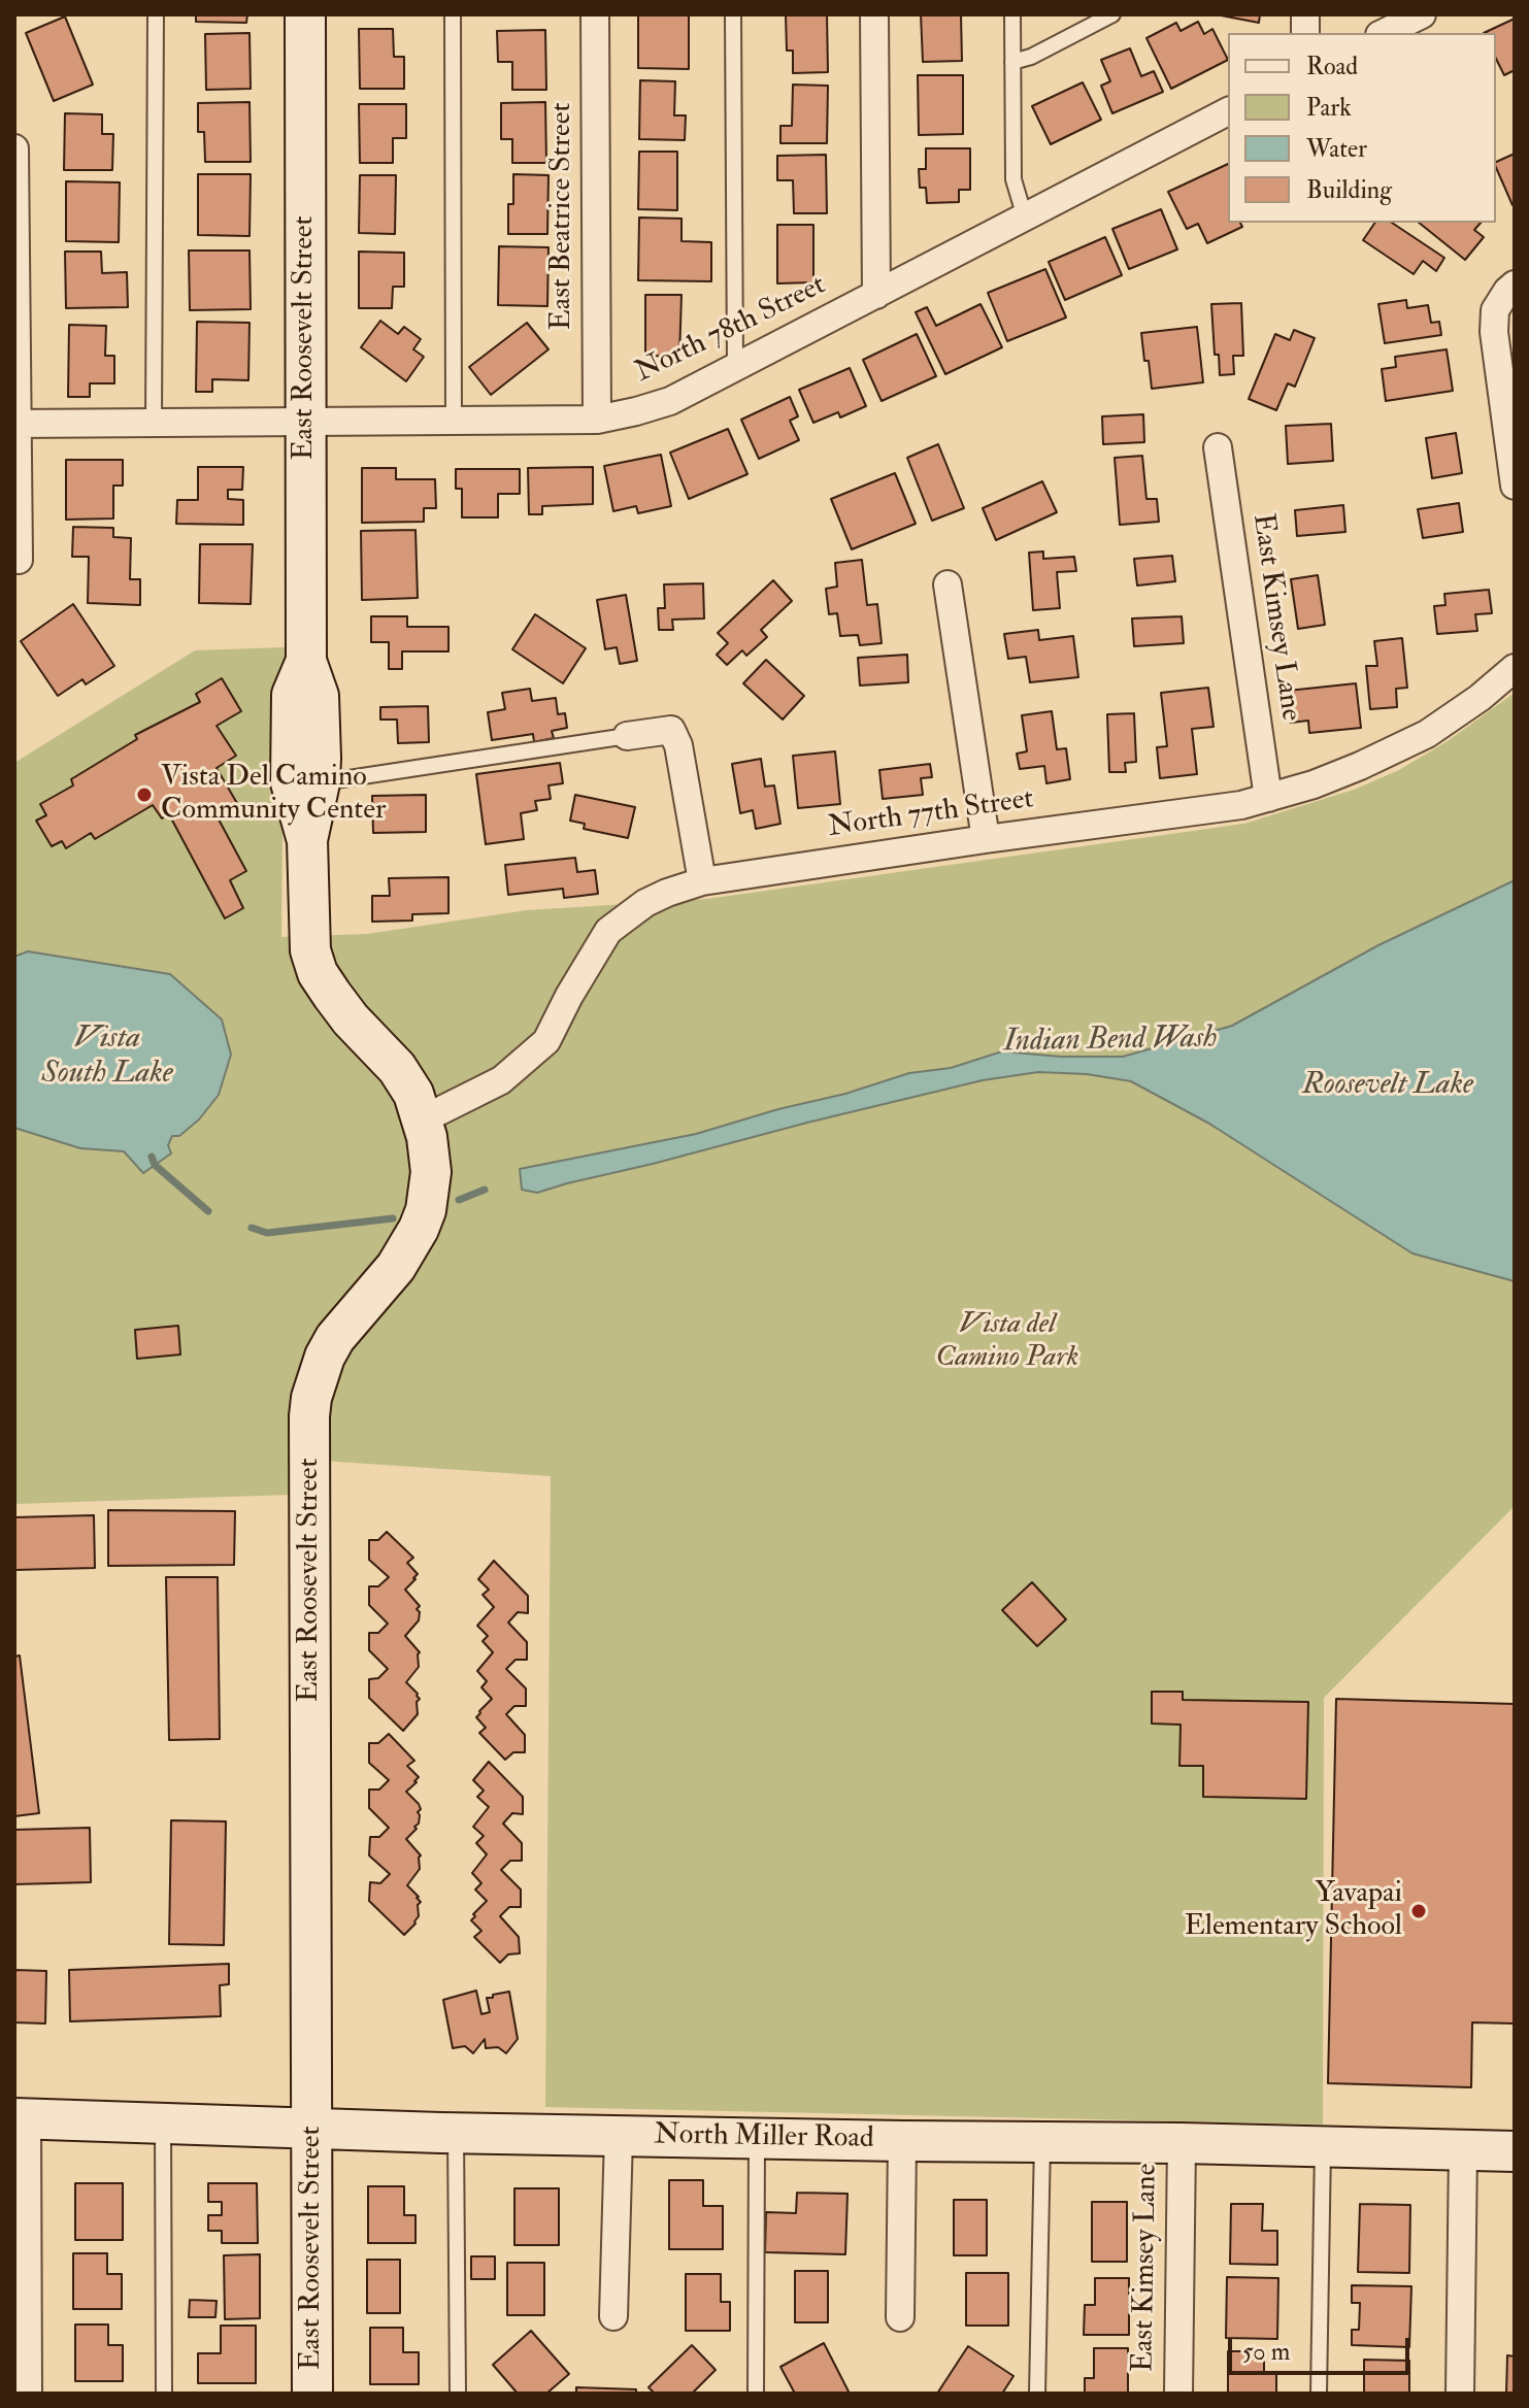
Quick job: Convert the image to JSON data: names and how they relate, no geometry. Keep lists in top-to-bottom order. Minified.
{"streets":{"street":["East Beatrice Street","North 78th Street","East Roosevelt Street","East Kimsey Lane","North 77th Street","North Miller Road"]},"crossings":[["East Beatrice Street","North 78th Street"],["North 78th Street","East Roosevelt Street"],["East Roosevelt Street","North 77th Street"],["East Roosevelt Street","North Miller Road"],["East Kimsey Lane","North 77th Street"],["East Kimsey Lane","North Miller Road"]],"water":["Vista South Lake","Indian Bend Wash","Roosevelt Lake"],"parks":["Vista del Camino Park"],"places":["Vista Del Camino Community Center","Yavapai Elementary School"],"legend":["Road","Park","Water","Building"],"scale_bar":"50 m"}
